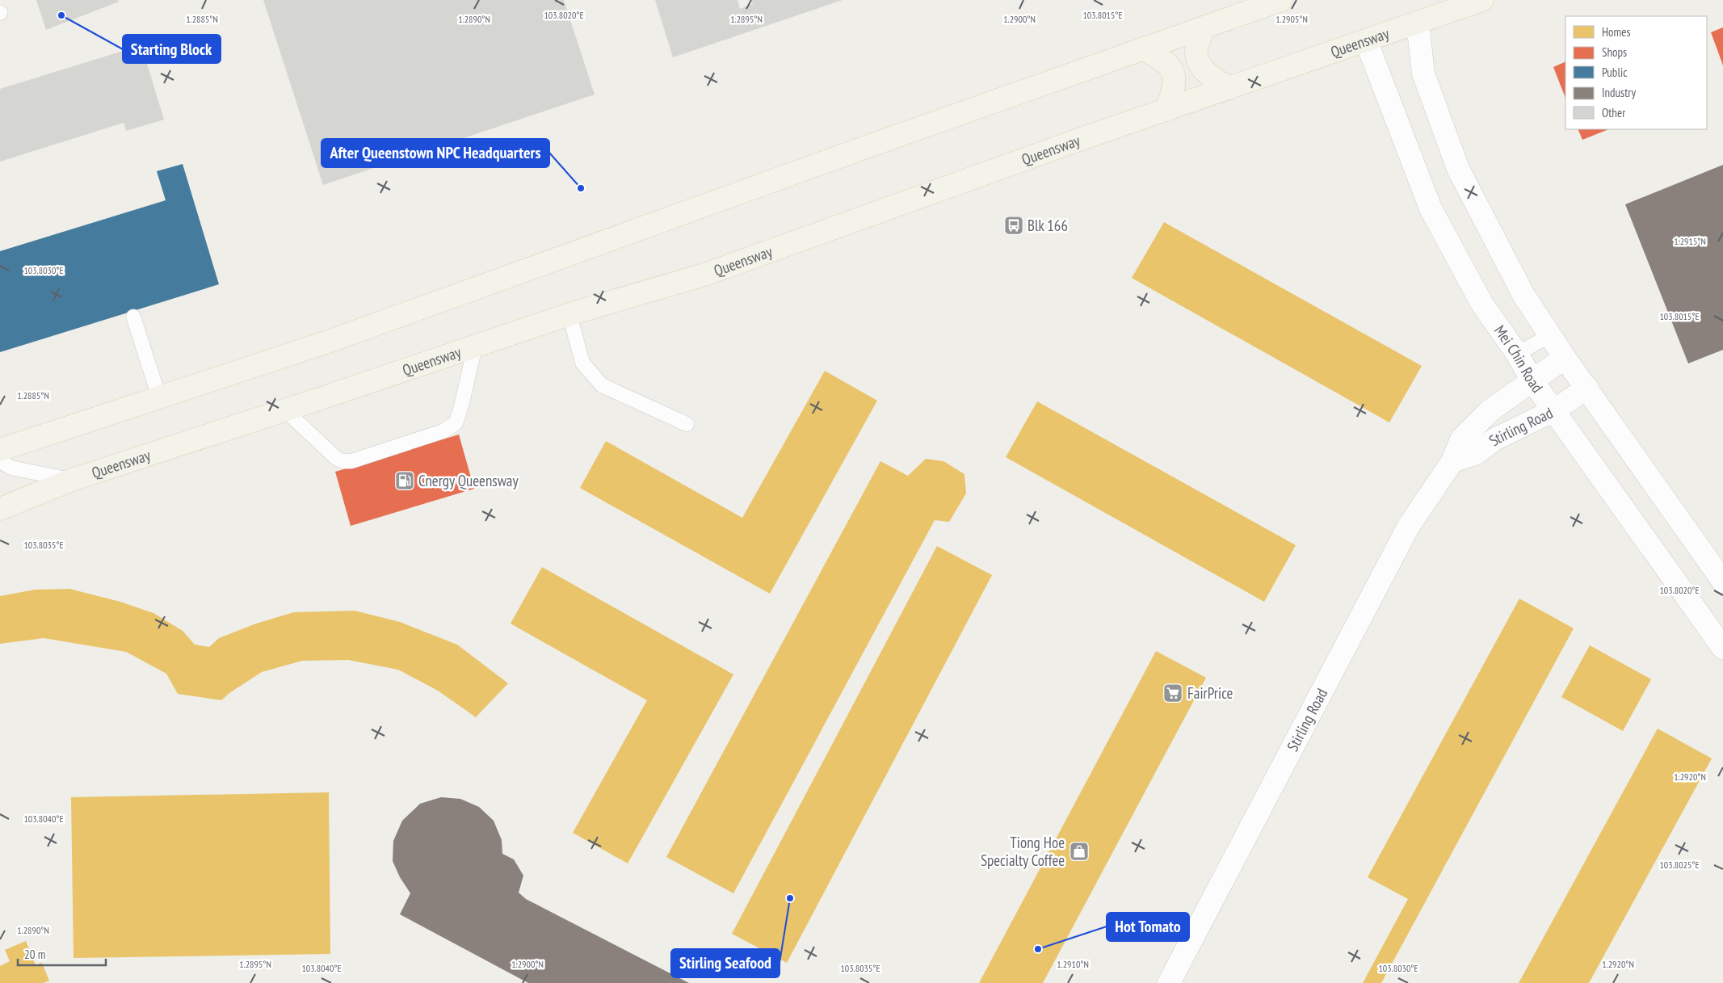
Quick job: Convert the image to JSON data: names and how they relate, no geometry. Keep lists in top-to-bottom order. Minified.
{"streets":{"main road":["Queensway"],"street":["Mei Chin Road","Stirling Road"]},"crossings":[["Queensway","Mei Chin Road"],["Mei Chin Road","Stirling Road"]],"places":{"other":["Starting Block","After Queenstown NPC Headquarters","Stirling Seafood","Hot Tomato"],"bus stop":["Blk 166"],"fuel station":["Cnergy Queensway"],"supermarket":["FairPrice"],"shop":["Tiong Hoe Specialty Coffee"]},"legend":["Homes","Shops","Public","Industry","Other"],"scale_bar":"20 m","coordinates":["103.8020°E","103.8015°E","1.2885°N","1.2890°N","1.2895°N","1.2900°N","1.2905°N","1.2915°N","103.8030°E","103.8035°E","1.2920°N","103.8040°E","103.8025°E","1.2910°N"]}
